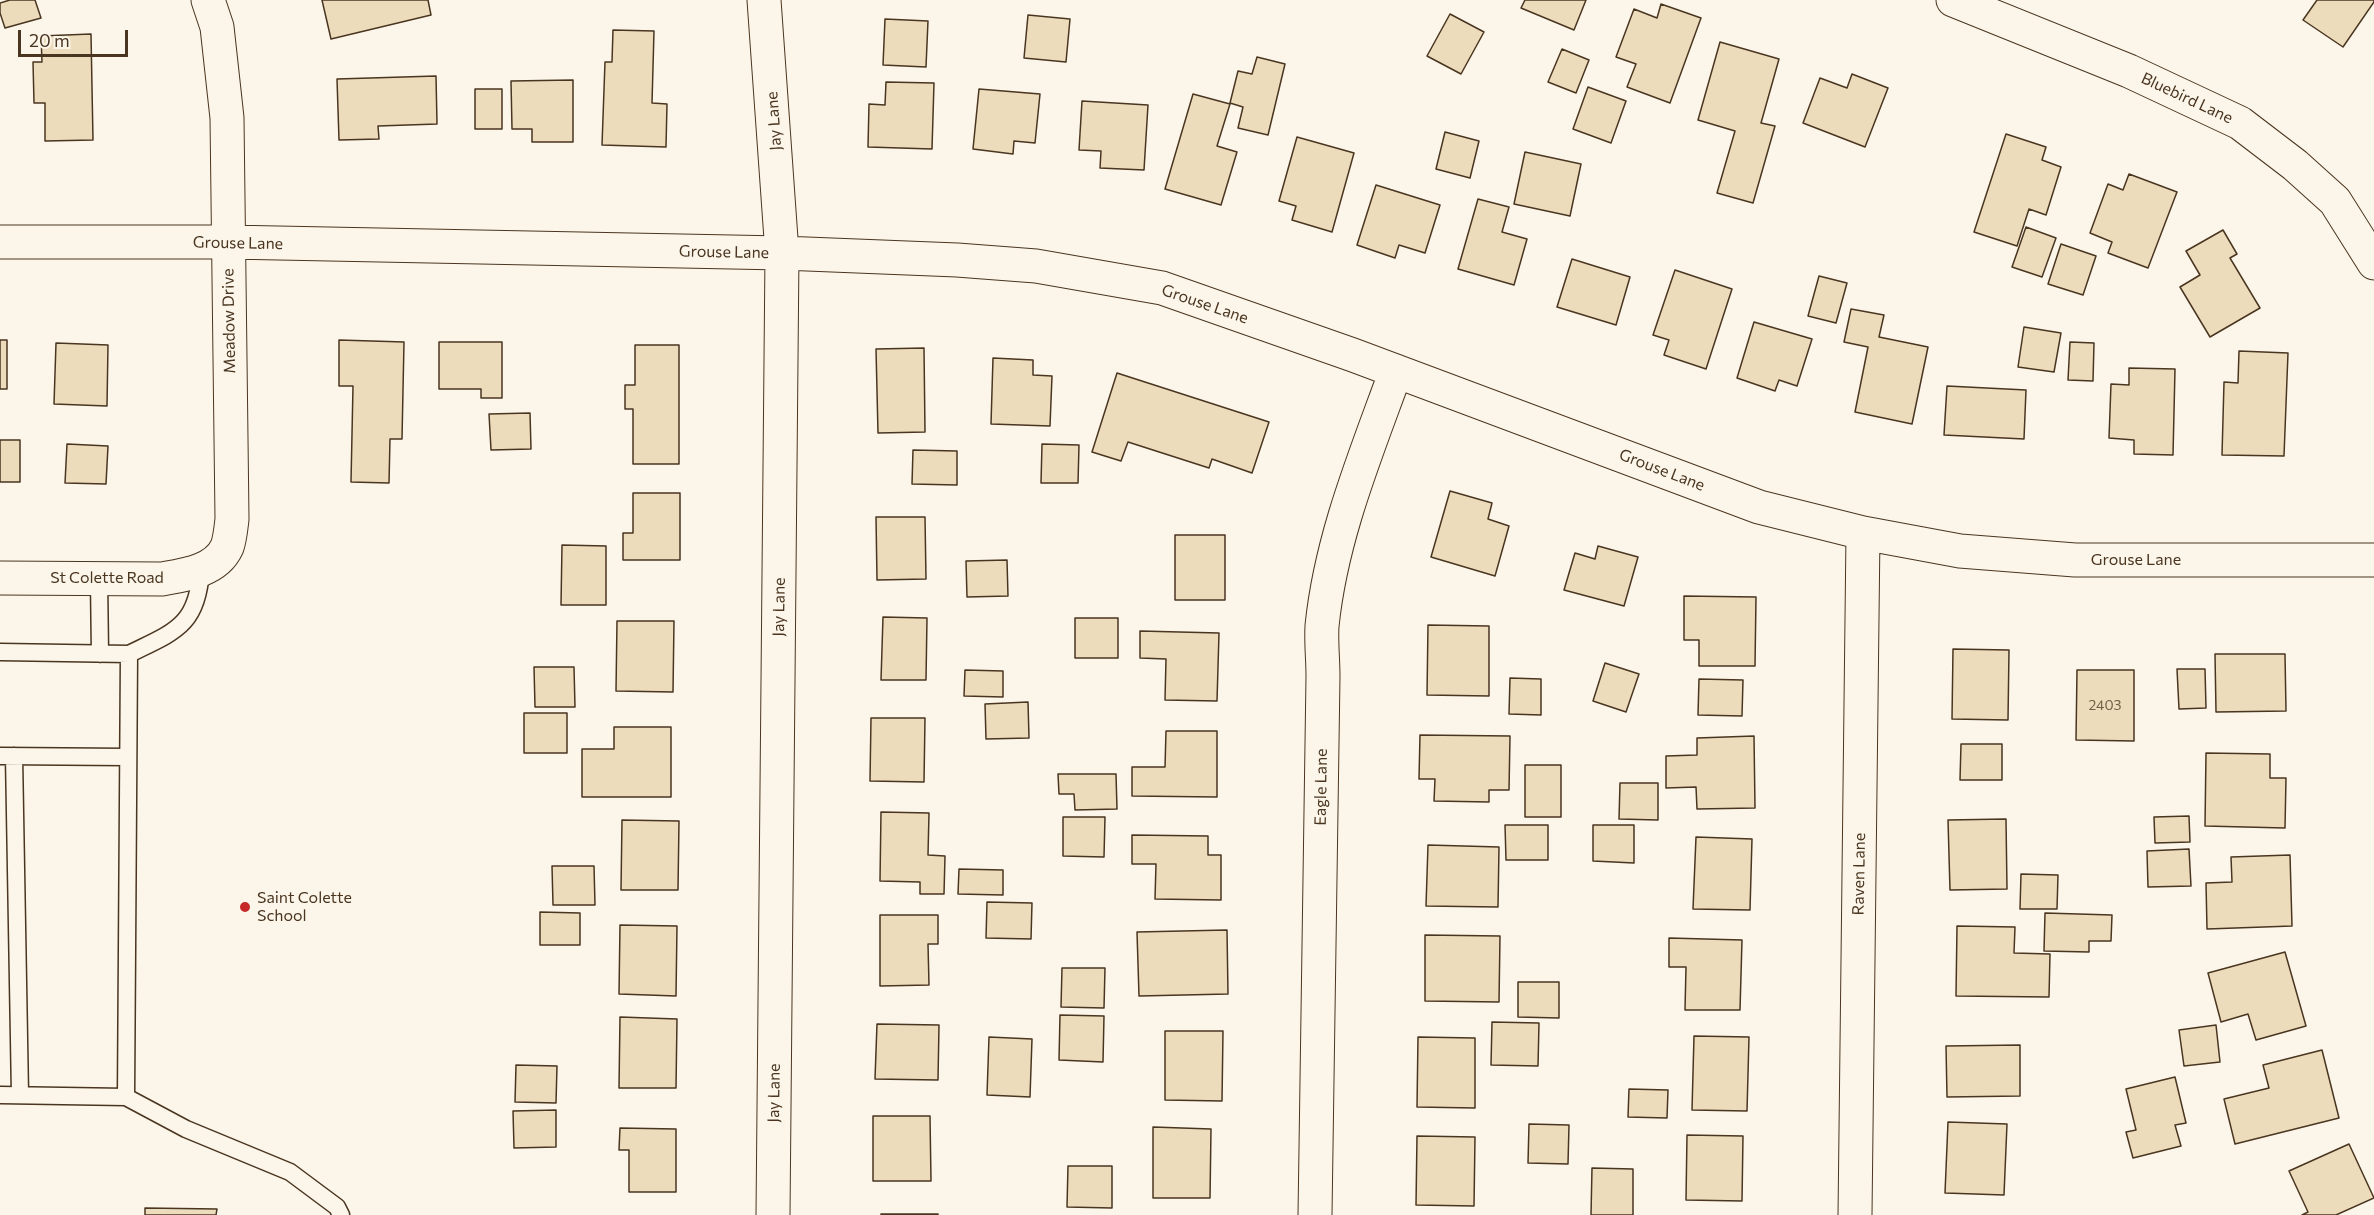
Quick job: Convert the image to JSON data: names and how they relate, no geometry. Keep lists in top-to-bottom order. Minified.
{"streets":{"street":["Bluebird Lane","Jay Lane","Grouse Lane","Meadow Drive","St Colette Road","Eagle Lane","Raven Lane"]},"crossings":[["Jay Lane","Grouse Lane"],["Grouse Lane","Meadow Drive"],["Grouse Lane","Eagle Lane"],["Grouse Lane","Raven Lane"],["Meadow Drive","St Colette Road"]],"places":["Saint Colette School"],"house_numbers":["2403"],"scale_bar":"20 m"}
